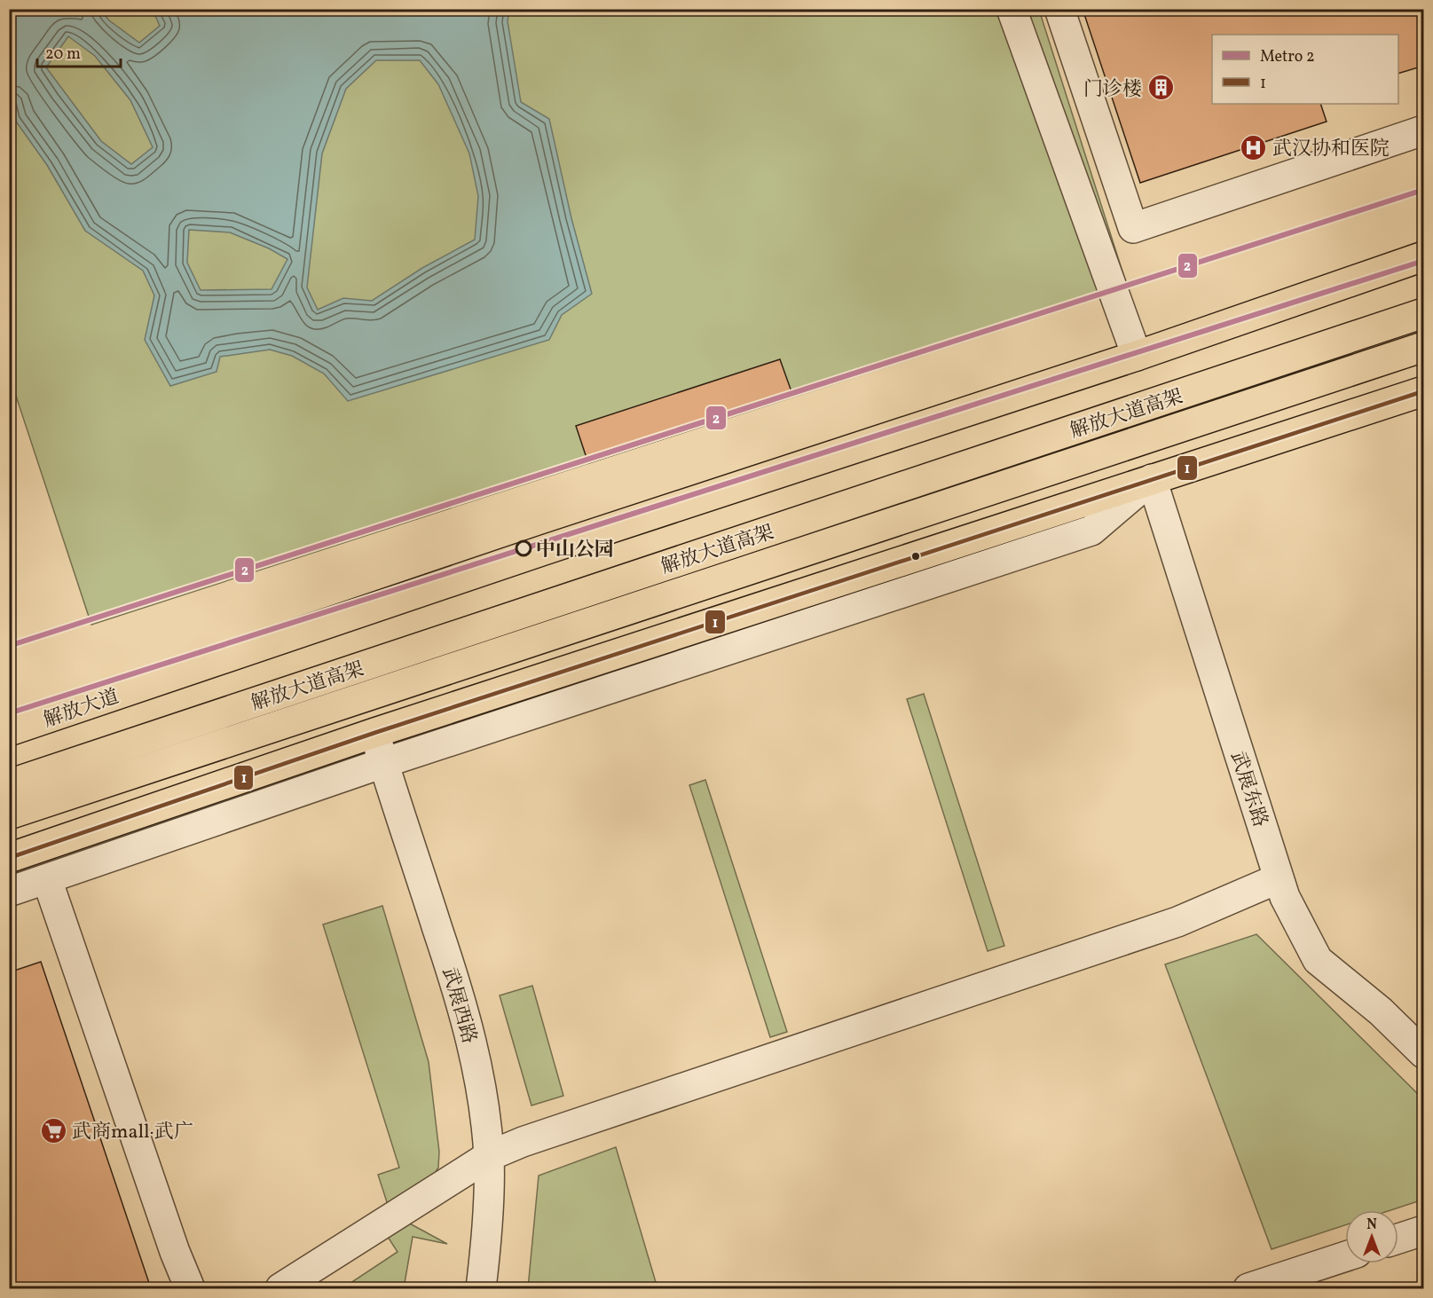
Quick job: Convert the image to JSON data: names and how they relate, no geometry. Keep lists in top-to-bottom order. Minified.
{"streets":{"main road":["解放大道高架","解放大道"],"street":["武展东路","武展西路"]},"places":{"building":["门诊楼"],"hospital":["武汉协和医院"],"other":["中山公园"],"supermarket":["武商mall·武广"]},"lines":["metro line 2","transit line 1"],"legend":["Metro 2","1"],"scale_bar":"20 m","north":"top"}
